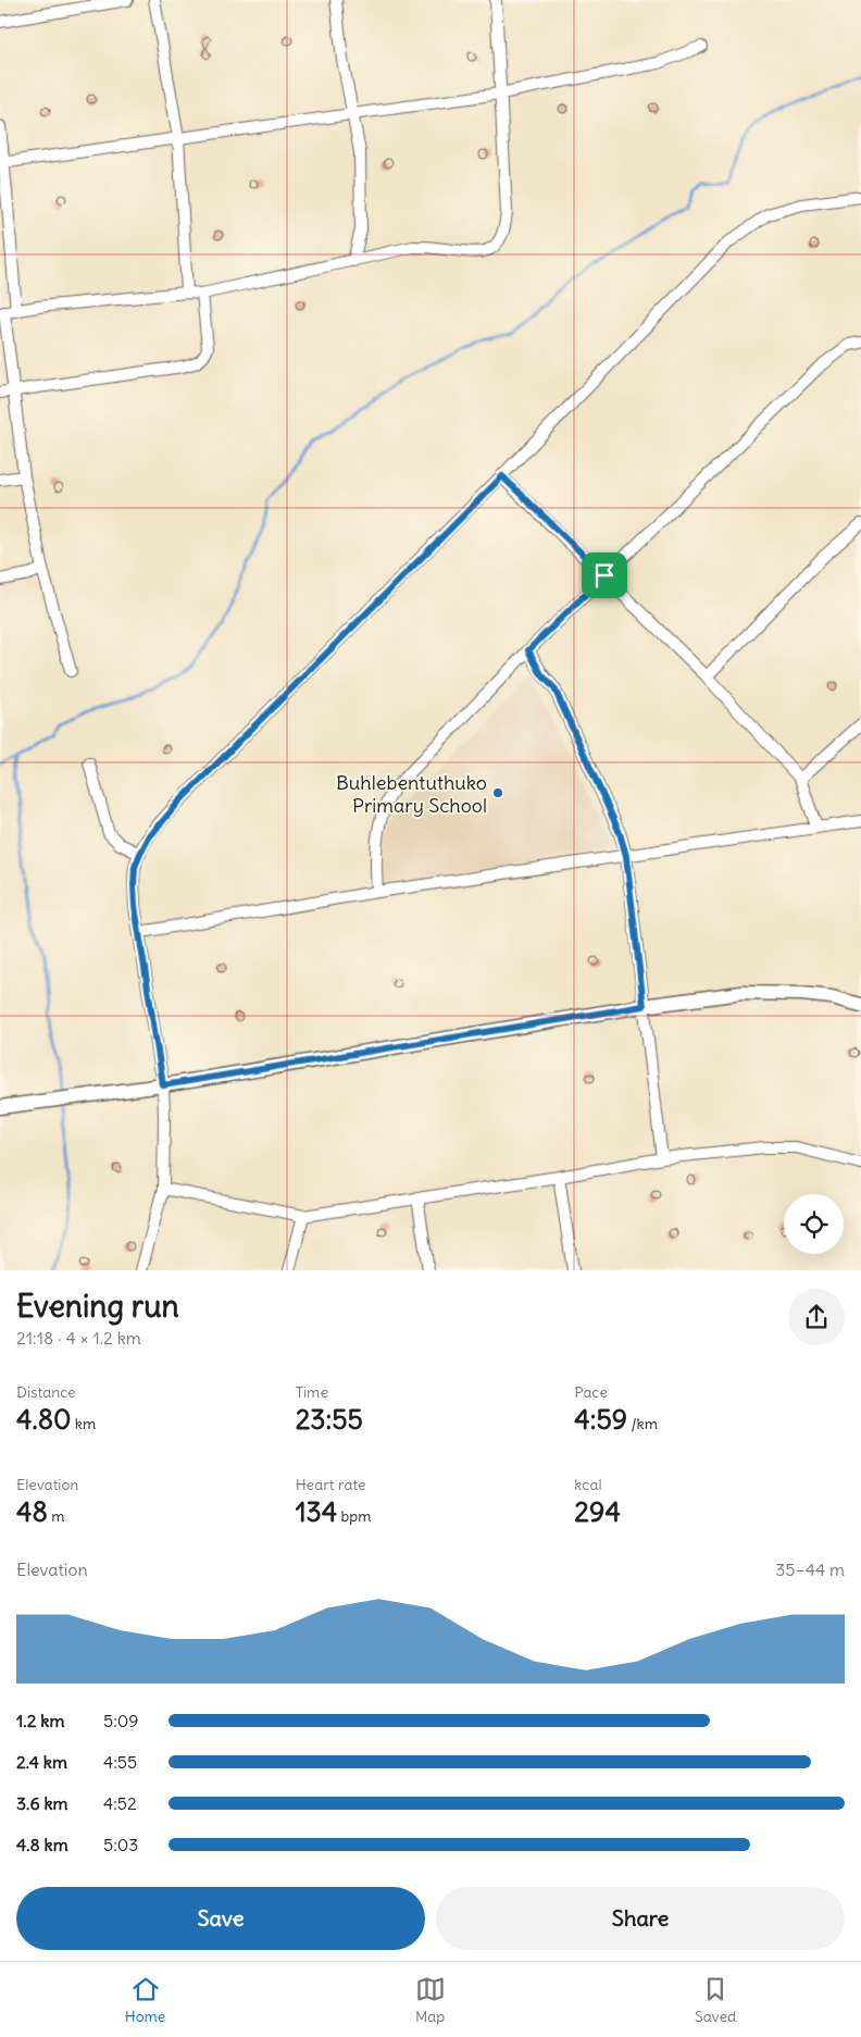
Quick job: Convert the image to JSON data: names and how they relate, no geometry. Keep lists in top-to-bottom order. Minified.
{"places":["Buhlebentuthuko Primary School"],"page":{"heading":["Evening run","21:18 · 4 × 1.2 km"],"stats":[["Distance","4.80 km"],["Time","23:55"],["Pace","4:59 /km"],["Elevation","48 m"],["Heart rate","134 bpm"],["kcal","294"]],"chart":["Elevation","35–44 m"],"list":[{"name":"1.2 km","note":"5:09"},{"name":"2.4 km","note":"4:55"},{"name":"3.6 km","note":"4:52"},{"name":"4.8 km","note":"5:03"}],"buttons":["Save","Share"],"tabs":["Home","Map","Saved"]}}
